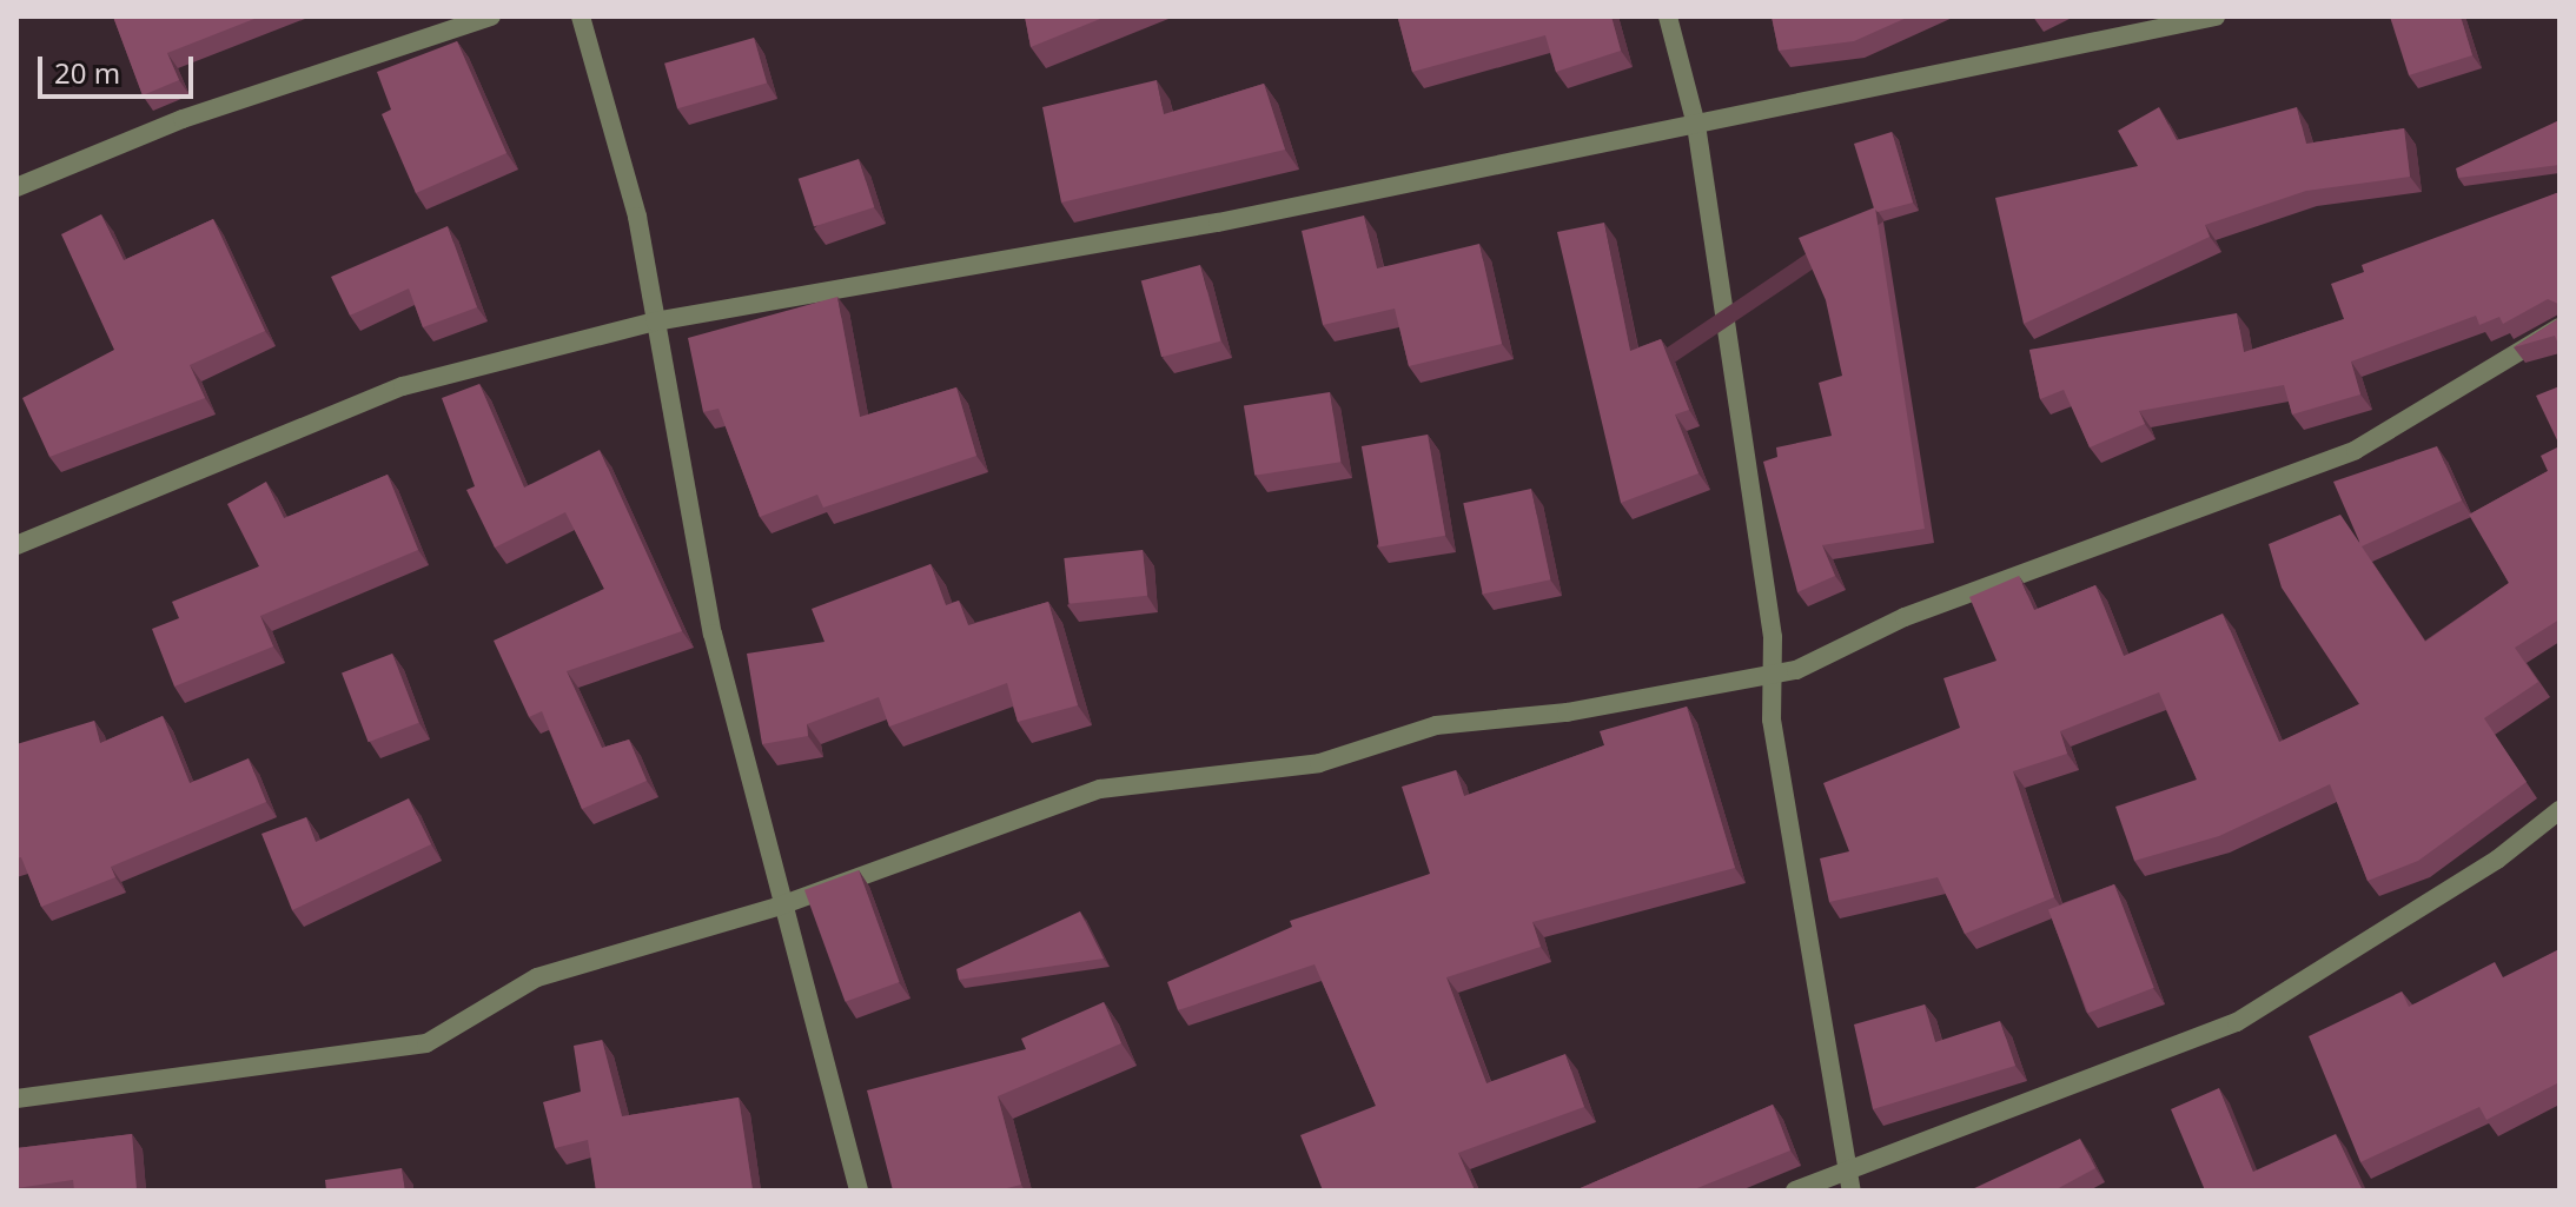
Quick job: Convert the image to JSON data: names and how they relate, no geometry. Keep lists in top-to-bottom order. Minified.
{"scale_bar":"20 m"}
